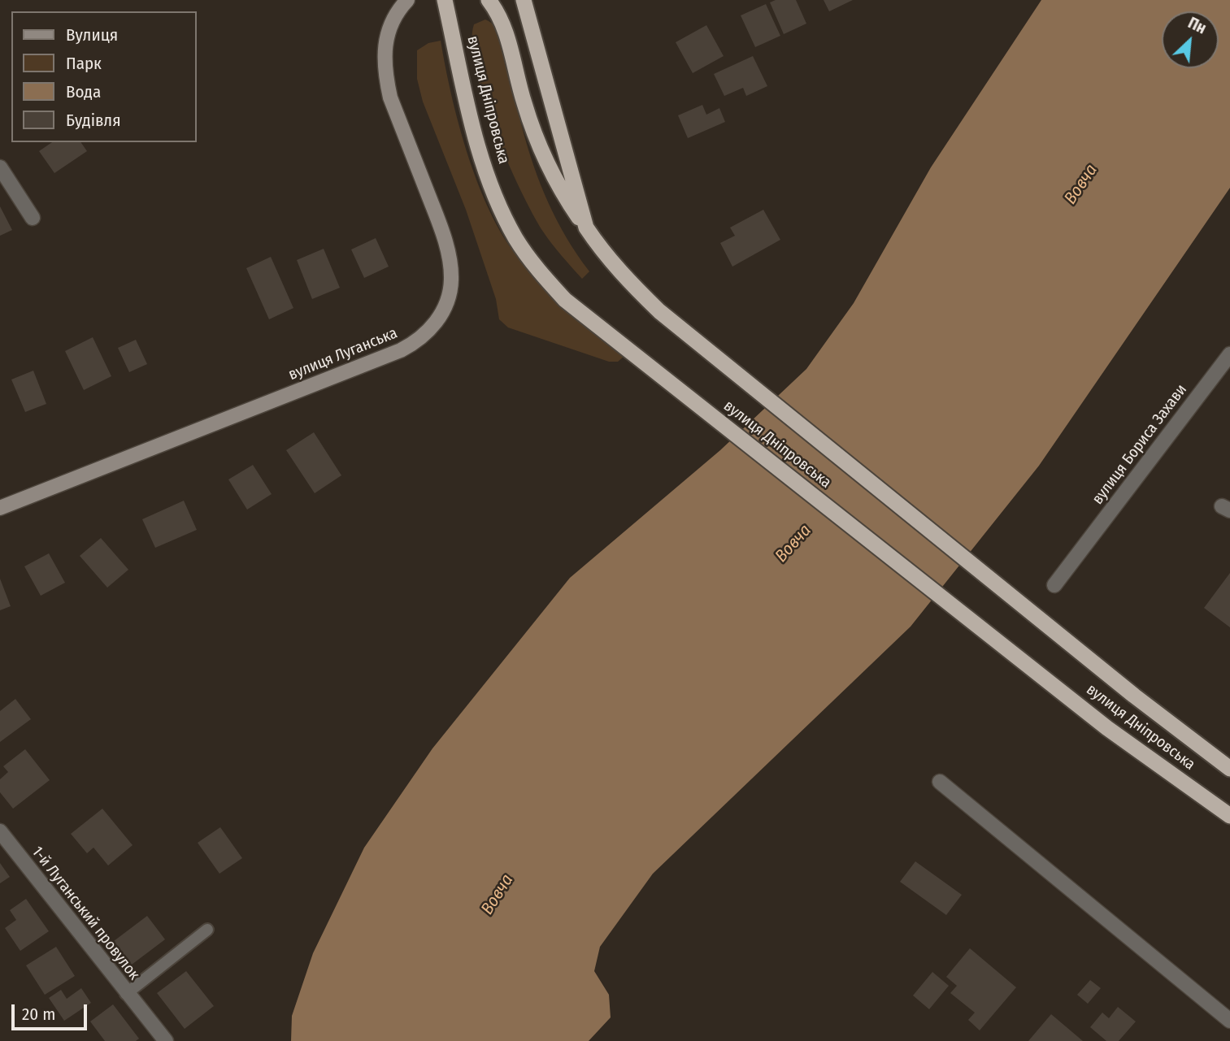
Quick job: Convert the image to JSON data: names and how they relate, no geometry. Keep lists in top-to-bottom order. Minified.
{"streets":{"highway":["вулиця Дніпровська"],"main road":["вулиця Луганська"],"street":["вулиця Бориса Захави","1-й Луганський провулок"]},"water":["Вовча"],"legend":["Вулиця","Парк","Вода","Будівля"],"scale_bar":"20 m","north":"top right"}
